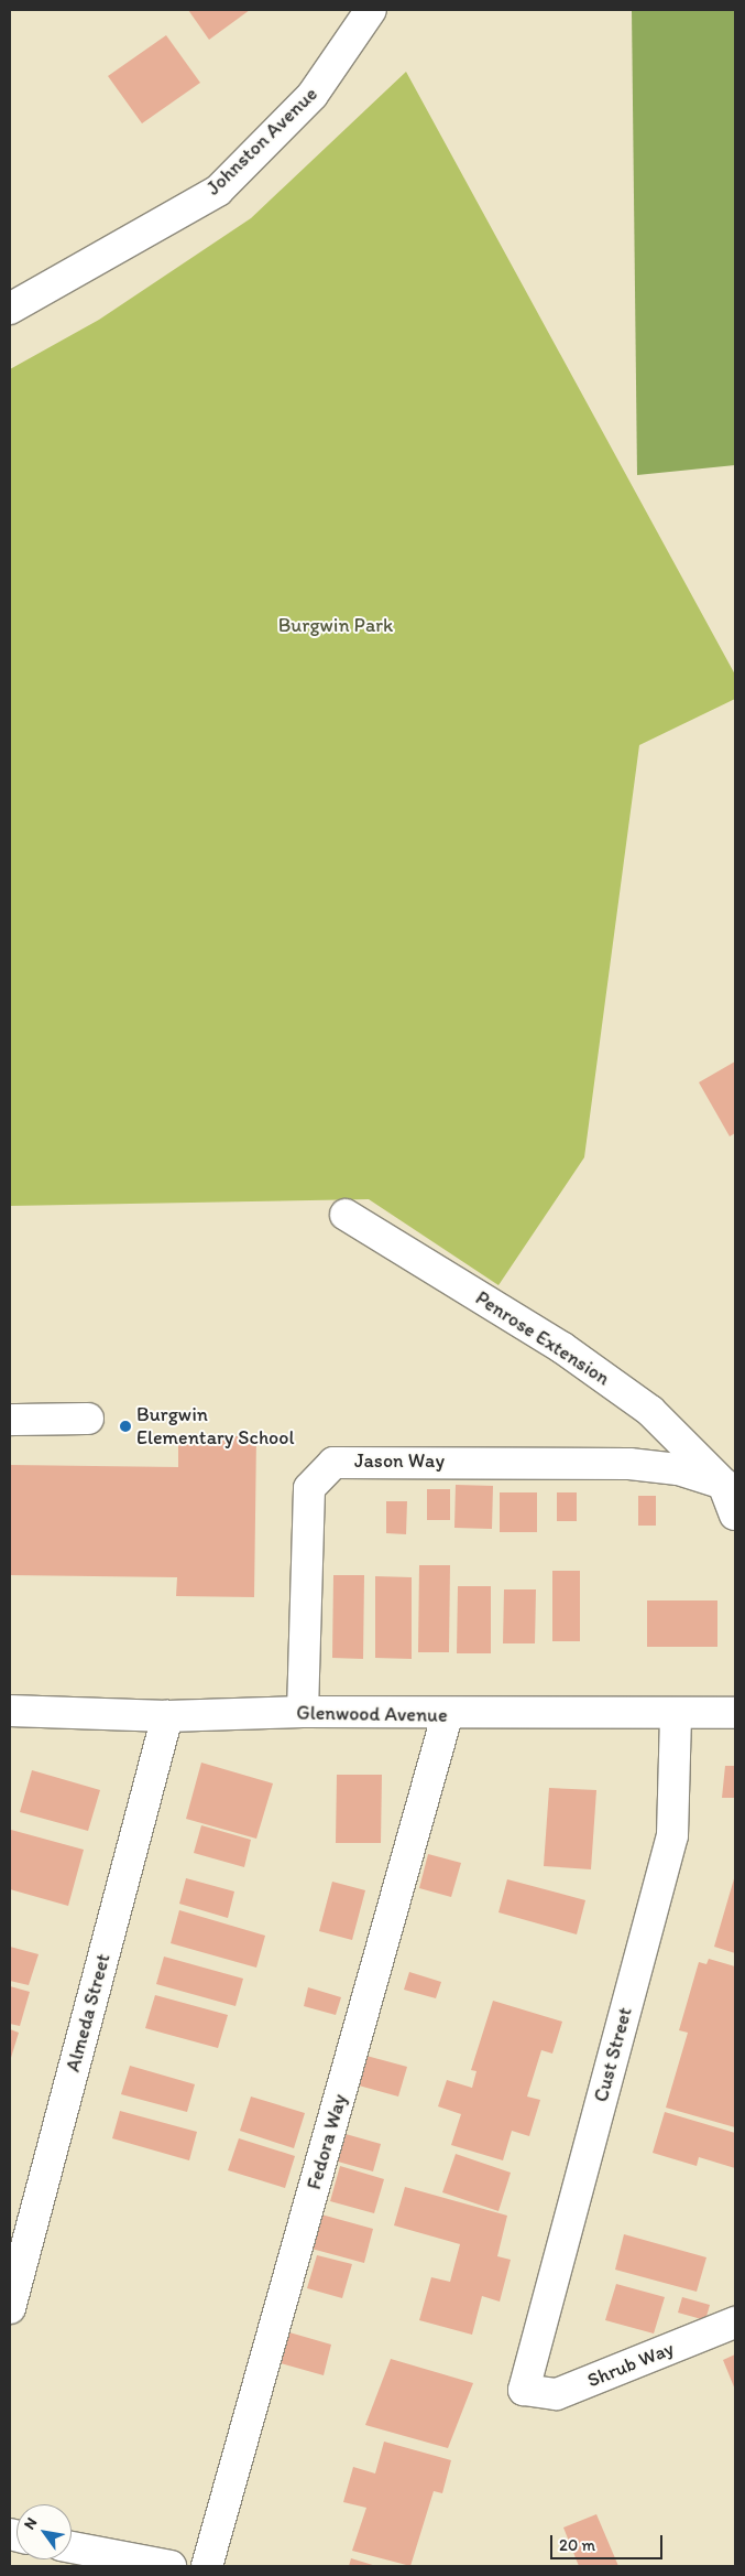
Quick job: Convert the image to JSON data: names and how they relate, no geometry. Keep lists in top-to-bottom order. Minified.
{"streets":{"street":["Johnston Avenue","Penrose Extension","Jason Way","Glenwood Avenue","Almeda Street","Cust Street","Fedora Way","Shrub Way"]},"crossings":[["Penrose Extension","Jason Way"],["Jason Way","Glenwood Avenue"],["Glenwood Avenue","Almeda Street"],["Glenwood Avenue","Cust Street"],["Glenwood Avenue","Fedora Way"],["Cust Street","Shrub Way"]],"parks":["Burgwin Park"],"places":["Burgwin Elementary School"],"scale_bar":"20 m","north":"top left"}
